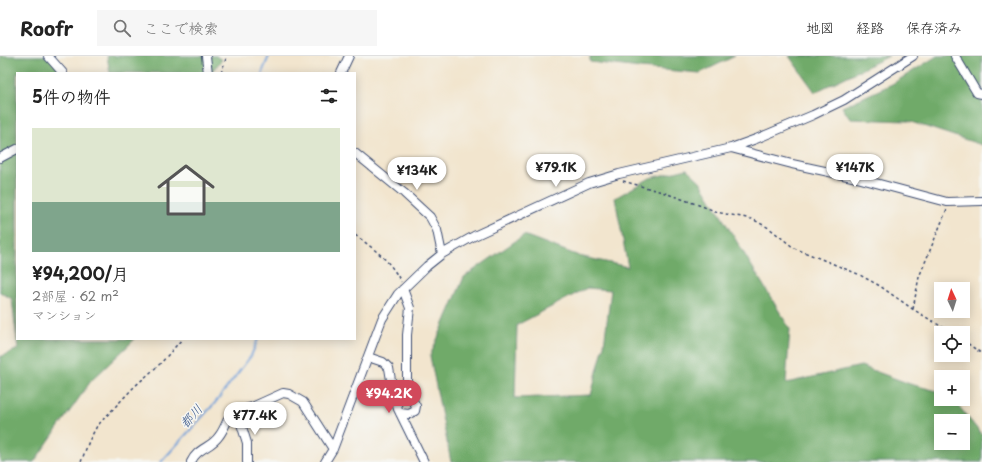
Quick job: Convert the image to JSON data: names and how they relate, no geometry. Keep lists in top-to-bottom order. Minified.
{"water":["都川"],"north":"top","page":{"header":"Roofr","search":"ここで検索","nav":["地図","経路","保存済み"],"heading":"5件の物件","list":[{"name":"¥94,200/月","note":"2部屋 · 62 m² · マンション"}],"price":["¥79.1K","¥147K","¥134K","¥94.2K","¥77.4K"],"map_buttons":["+","−"]}}
